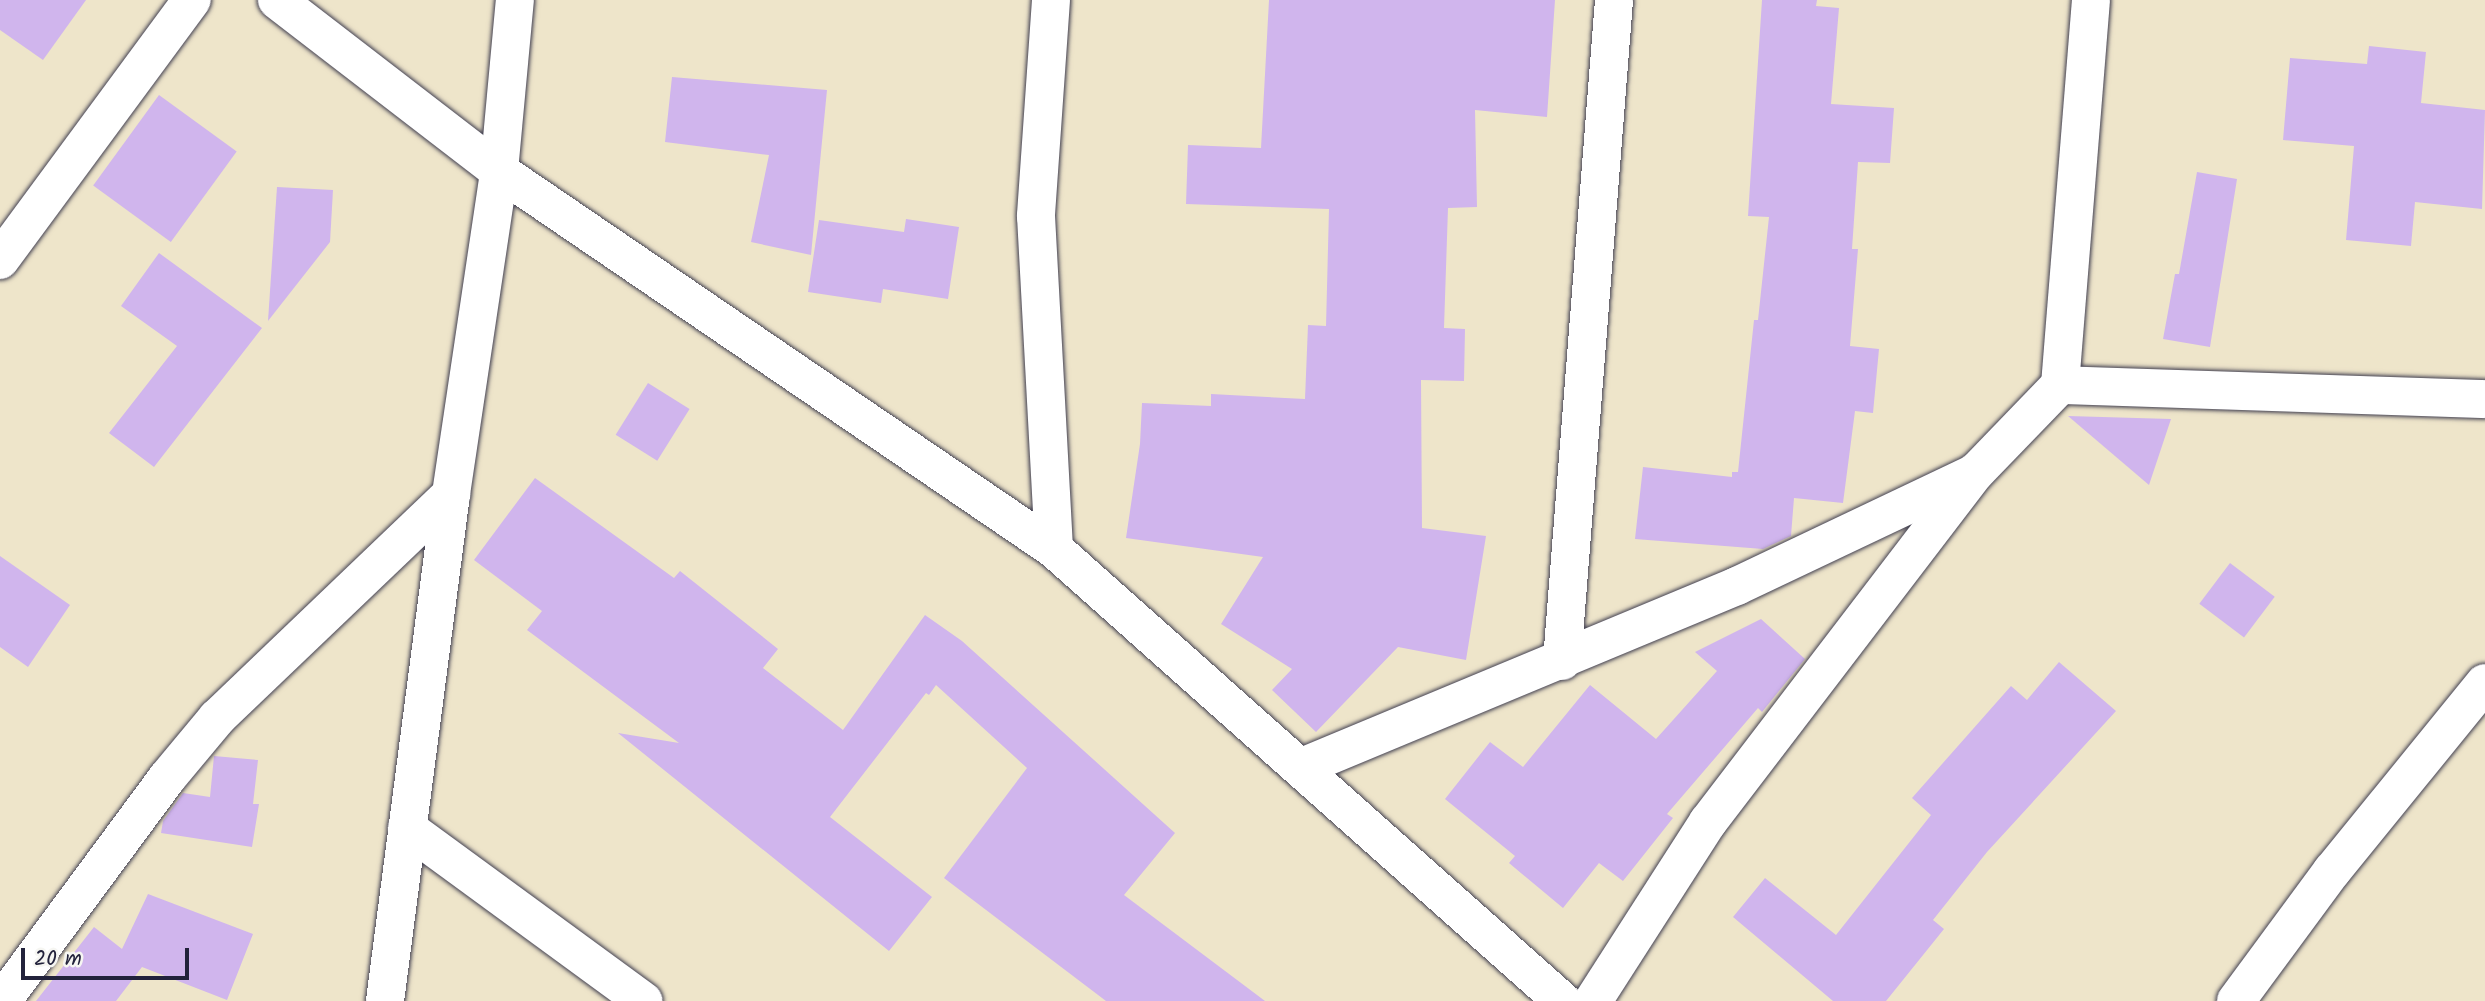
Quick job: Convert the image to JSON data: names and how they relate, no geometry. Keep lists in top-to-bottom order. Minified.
{"scale_bar":"20 m"}
